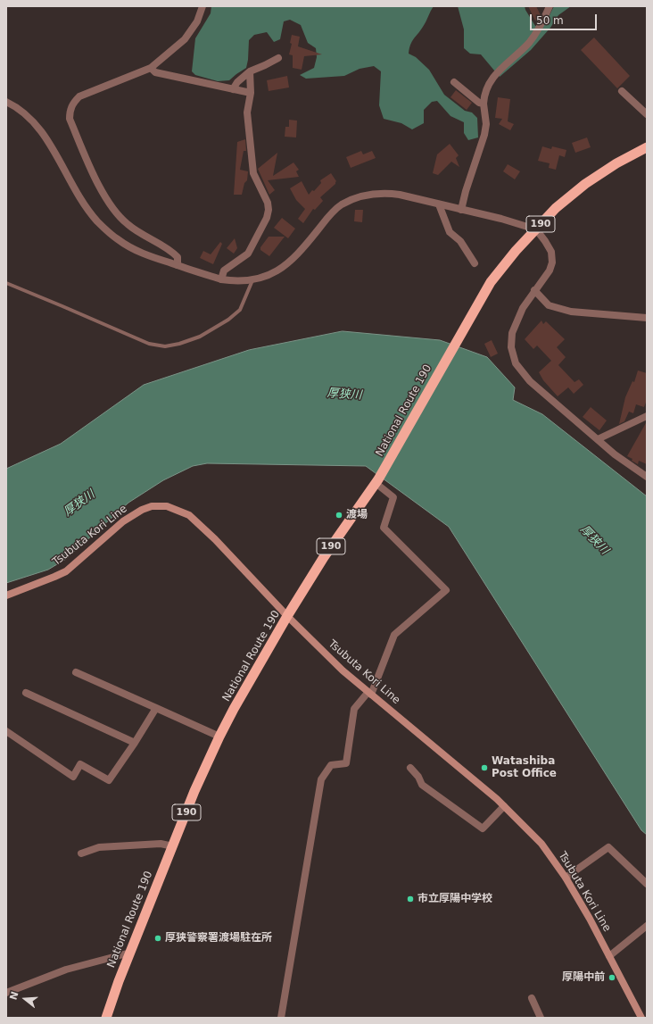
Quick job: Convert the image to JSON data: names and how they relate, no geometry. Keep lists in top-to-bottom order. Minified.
{"streets":{"highway":["190","National Route 190"],"main road":["Tsubuta Kori Line"]},"crossings":[["190","National Route 190"],["National Route 190","Tsubuta Kori Line"]],"water":["厚狭川"],"places":["渡場","Watashiba Post Office","市立厚陽中学校","厚狭警察署渡場駐在所","厚陽中前"],"scale_bar":"50 m","north":"left"}
